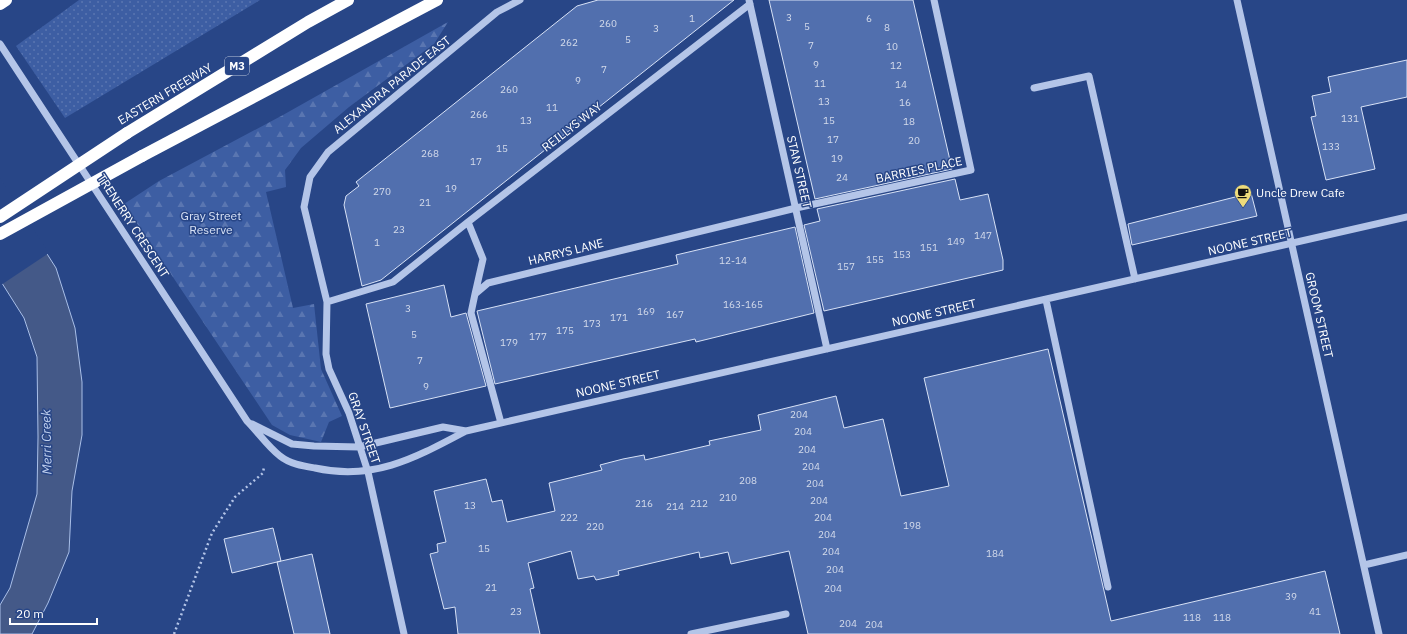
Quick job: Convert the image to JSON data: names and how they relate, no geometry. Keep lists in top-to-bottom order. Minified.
{"streets":{"highway":["M3","EASTERN FREEWAY"],"street":["ALEXANDRA PARADE EAST","REILLYS WAY","BARRIES PLACE","STAN STREET","TRENERRY CRESCENT","NOONE STREET","HARRYS LANE","GROOM STREET","GRAY STREET"]},"crossings":[["ALEXANDRA PARADE EAST","GRAY STREET"],["REILLYS WAY","STAN STREET"],["REILLYS WAY","GRAY STREET"],["BARRIES PLACE","STAN STREET"],["BARRIES PLACE","HARRYS LANE"],["STAN STREET","NOONE STREET"],["STAN STREET","HARRYS LANE"],["TRENERRY CRESCENT","NOONE STREET"],["TRENERRY CRESCENT","GRAY STREET"],["NOONE STREET","GROOM STREET"],["NOONE STREET","GRAY STREET"]],"water":["Merri Creek"],"parks":["Gray Street Reserve"],"places":{"cafe":["Uncle Drew Cafe"]},"house_numbers":["3","1","6","260","5","8","3","5","262","7","10","9","12","7","9","11","14","260","13","16","11","266","131","13","15","18","17","20","133","15","268","19","17","24","19","270","21","23","147","149","1","151","153","155","12-14","157","163-165","3","169","167","171","173","175","5","177","179","7","9","204","204","204","204","208","204","210","204","216","212","13","214","222","204","198","220","204","15","204","184","204","21","204","39","23","41","118","118","204","204"],"scale_bar":"20 m"}
